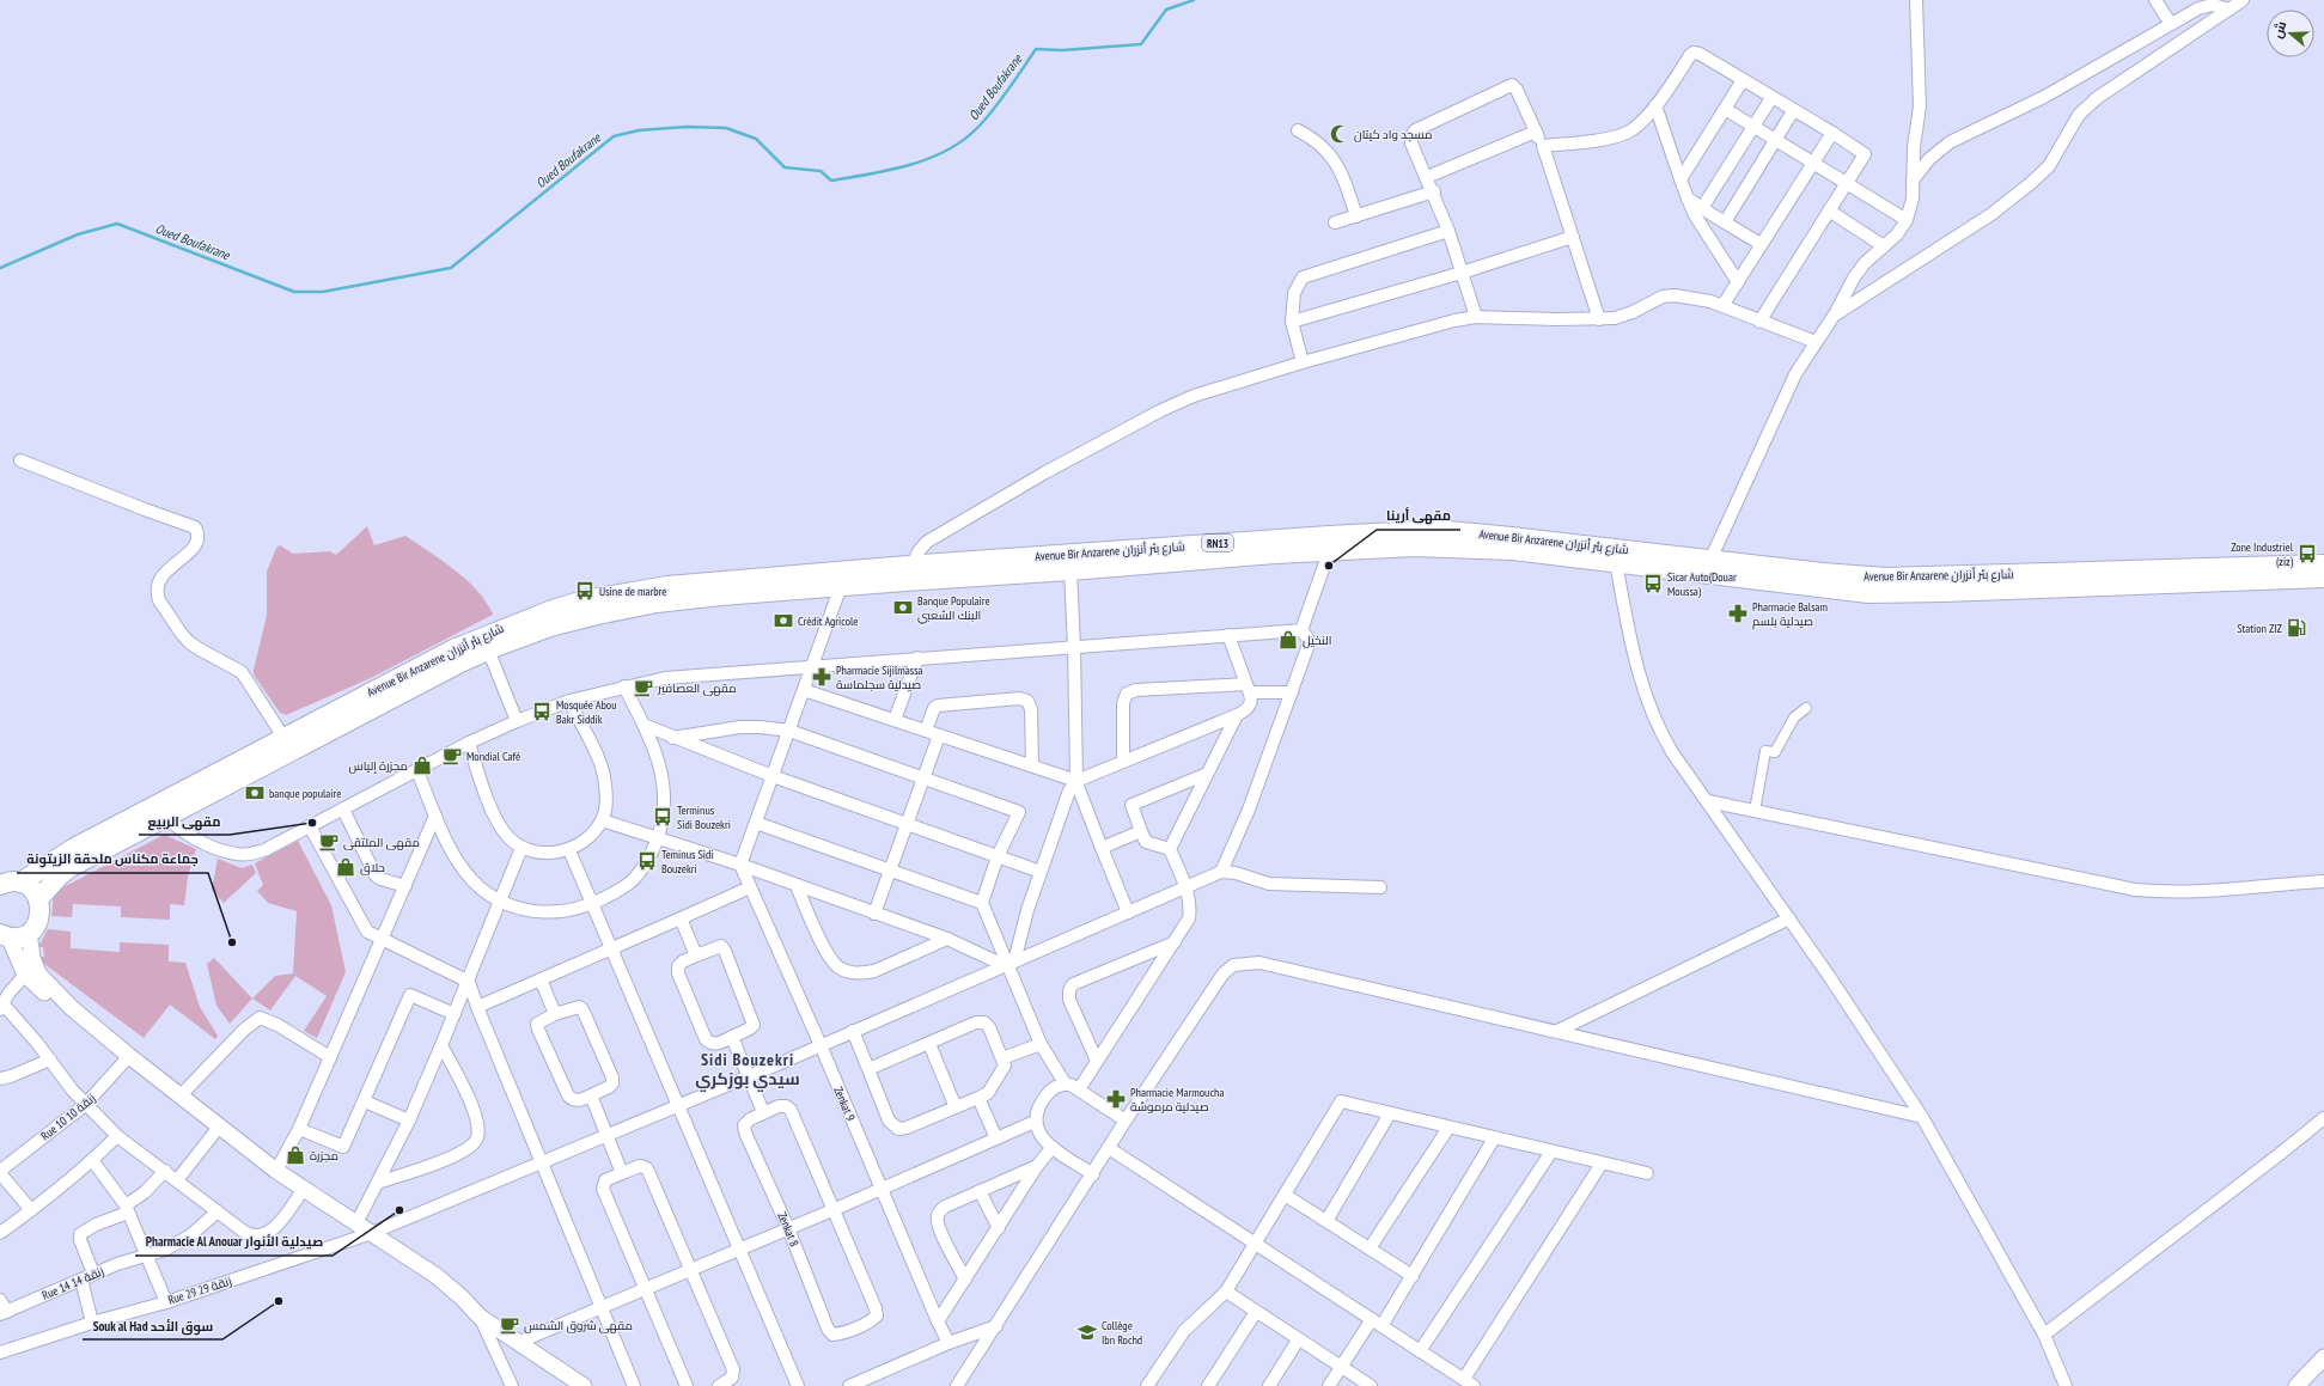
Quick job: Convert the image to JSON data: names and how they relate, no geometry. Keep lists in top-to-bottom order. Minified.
{"streets":{"main road":["Avenue Bir Anzarene شارع بئر أنزران","RN13"],"street":["Zenkat 9","Rue 10 زنقة 10","Zenkat 8","Rue 14 زنقة 14","Rue 29 زنقة 29"]},"crossings":[["Zenkat 9","Rue 29 زنقة 29"]],"districts":["Sidi Bouzekri سيدي بوزكري"],"water":["Oued Boufakrane"],"places":{"mosque":["مسجد واد كيتان"],"bus stop":["Zone Industriel (ziz)","Sicar Auto(Douar Moussa)","Usine de marbre","Mosquée Abou Bakr Siddik","Terminus Sidi Bouzekri","Teminus Sidi Bouzekri"],"other":["مقهى أرينا","مقهى الربيع","جماعة مكناس ملحقة الزيتونة","Pharmacie Al Anouar صيدلية الأنوار","Souk al Had سوق الأحد"],"bank":["Banque Populaire البنك الشعبي","Crédit Agricole","banque populaire"],"pharmacy":["Pharmacie Balsam صيدلية بلسم","Pharmacie Sijilmassa صيدلية سجلماسة","Pharmacie Marmoucha صيدلية مرموشة"],"fuel station":["Station ZIZ"],"shop":["النخيل","مجزرة إلياس","حلاق","مجزرة"],"cafe":["مقهى العصافير","Mondial Café","مقهى الملتقى","مقهى شروق الشمس"],"school or university":["Collège Ibn Rochd"]},"north":"left"}
